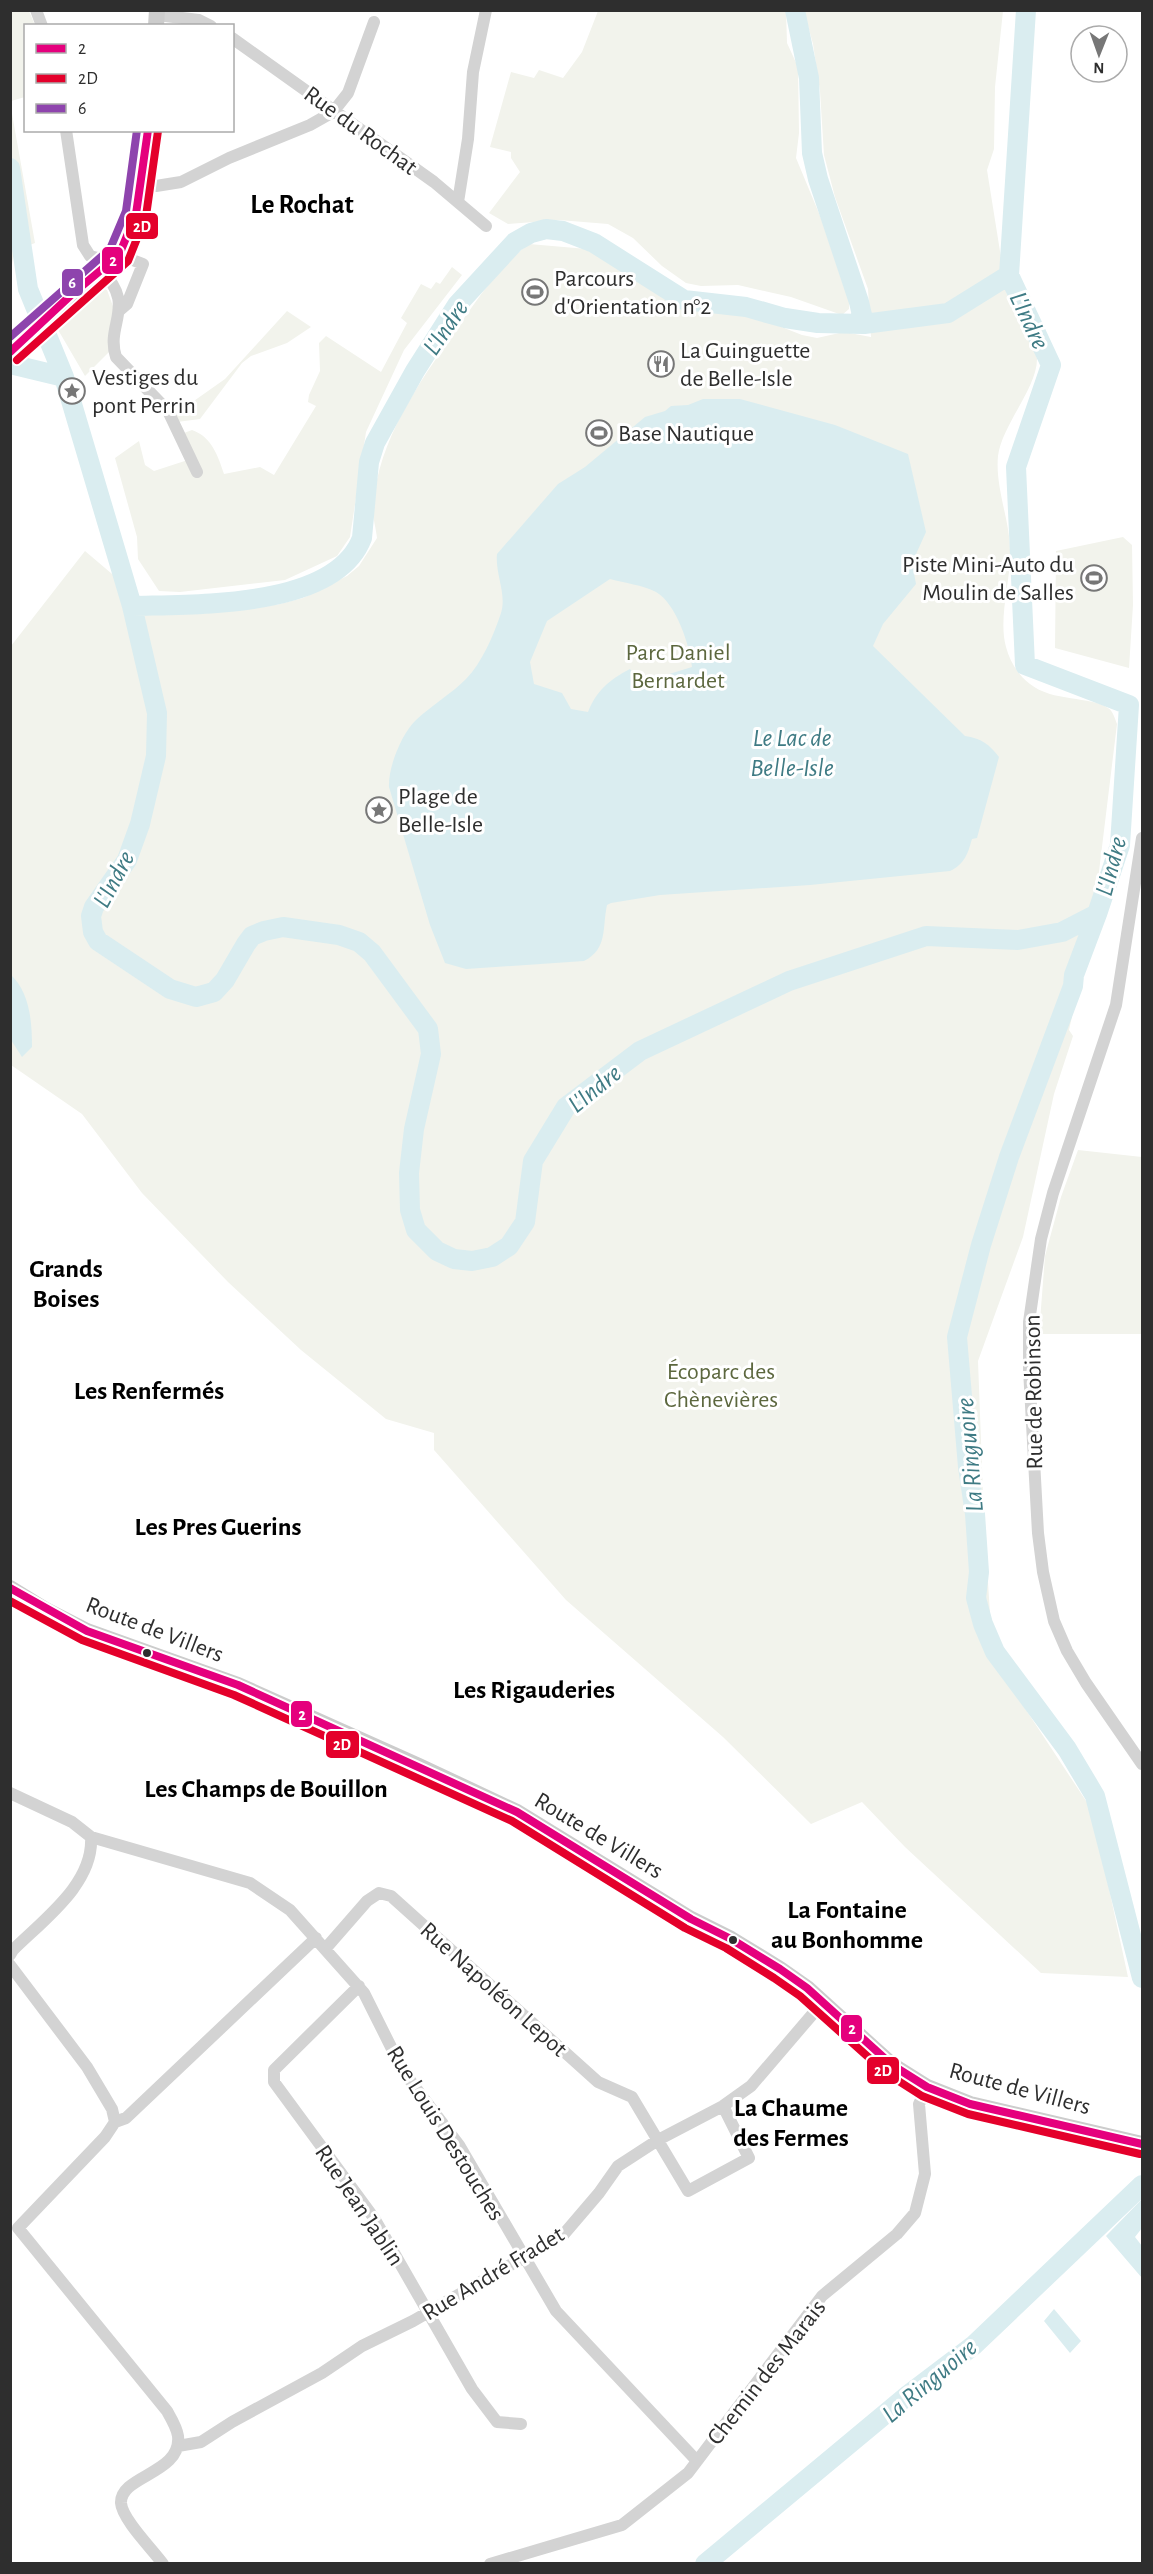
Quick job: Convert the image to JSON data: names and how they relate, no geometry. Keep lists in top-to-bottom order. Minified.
{"streets":{"main road":["Route de Villers"],"street":["Rue du Rochat","Rue de Robinson","Rue Napoléon Lepot","Rue Louis Destouches","Rue Jean Jablin","Rue André Fradet","Chemin des Marais"]},"crossings":[["Route de Villers","Rue André Fradet"],["Route de Villers","Chemin des Marais"],["Rue Napoléon Lepot","Rue Louis Destouches"],["Rue Napoléon Lepot","Rue André Fradet"],["Rue Louis Destouches","Rue Jean Jablin"],["Rue Louis Destouches","Rue André Fradet"],["Rue Louis Destouches","Chemin des Marais"],["Rue Jean Jablin","Rue André Fradet"]],"districts":["Le Rochat","Grands Boises","Les Renfermés","Les Pres Guerins","Les Rigauderies","Les Champs de Bouillon","La Fontaine au Bonhomme","La Chaume des Fermes"],"water":["L'Indre","Le Lac de Belle-Isle","La Ringuoire"],"parks":["Parc Daniel Bernardet","Écoparc des Chènevières"],"places":{"sports":["Parcours d'Orientation n°2","Base Nautique","Piste Mini-Auto du Moulin de Salles"],"restaurant":["La Guinguette de Belle-Isle"],"place":["Vestiges du pont Perrin","Plage de Belle-Isle"]},"lines":["transit line 2","transit line 2D","transit line 6"],"legend":["2","2D","6"],"north":"bottom"}
